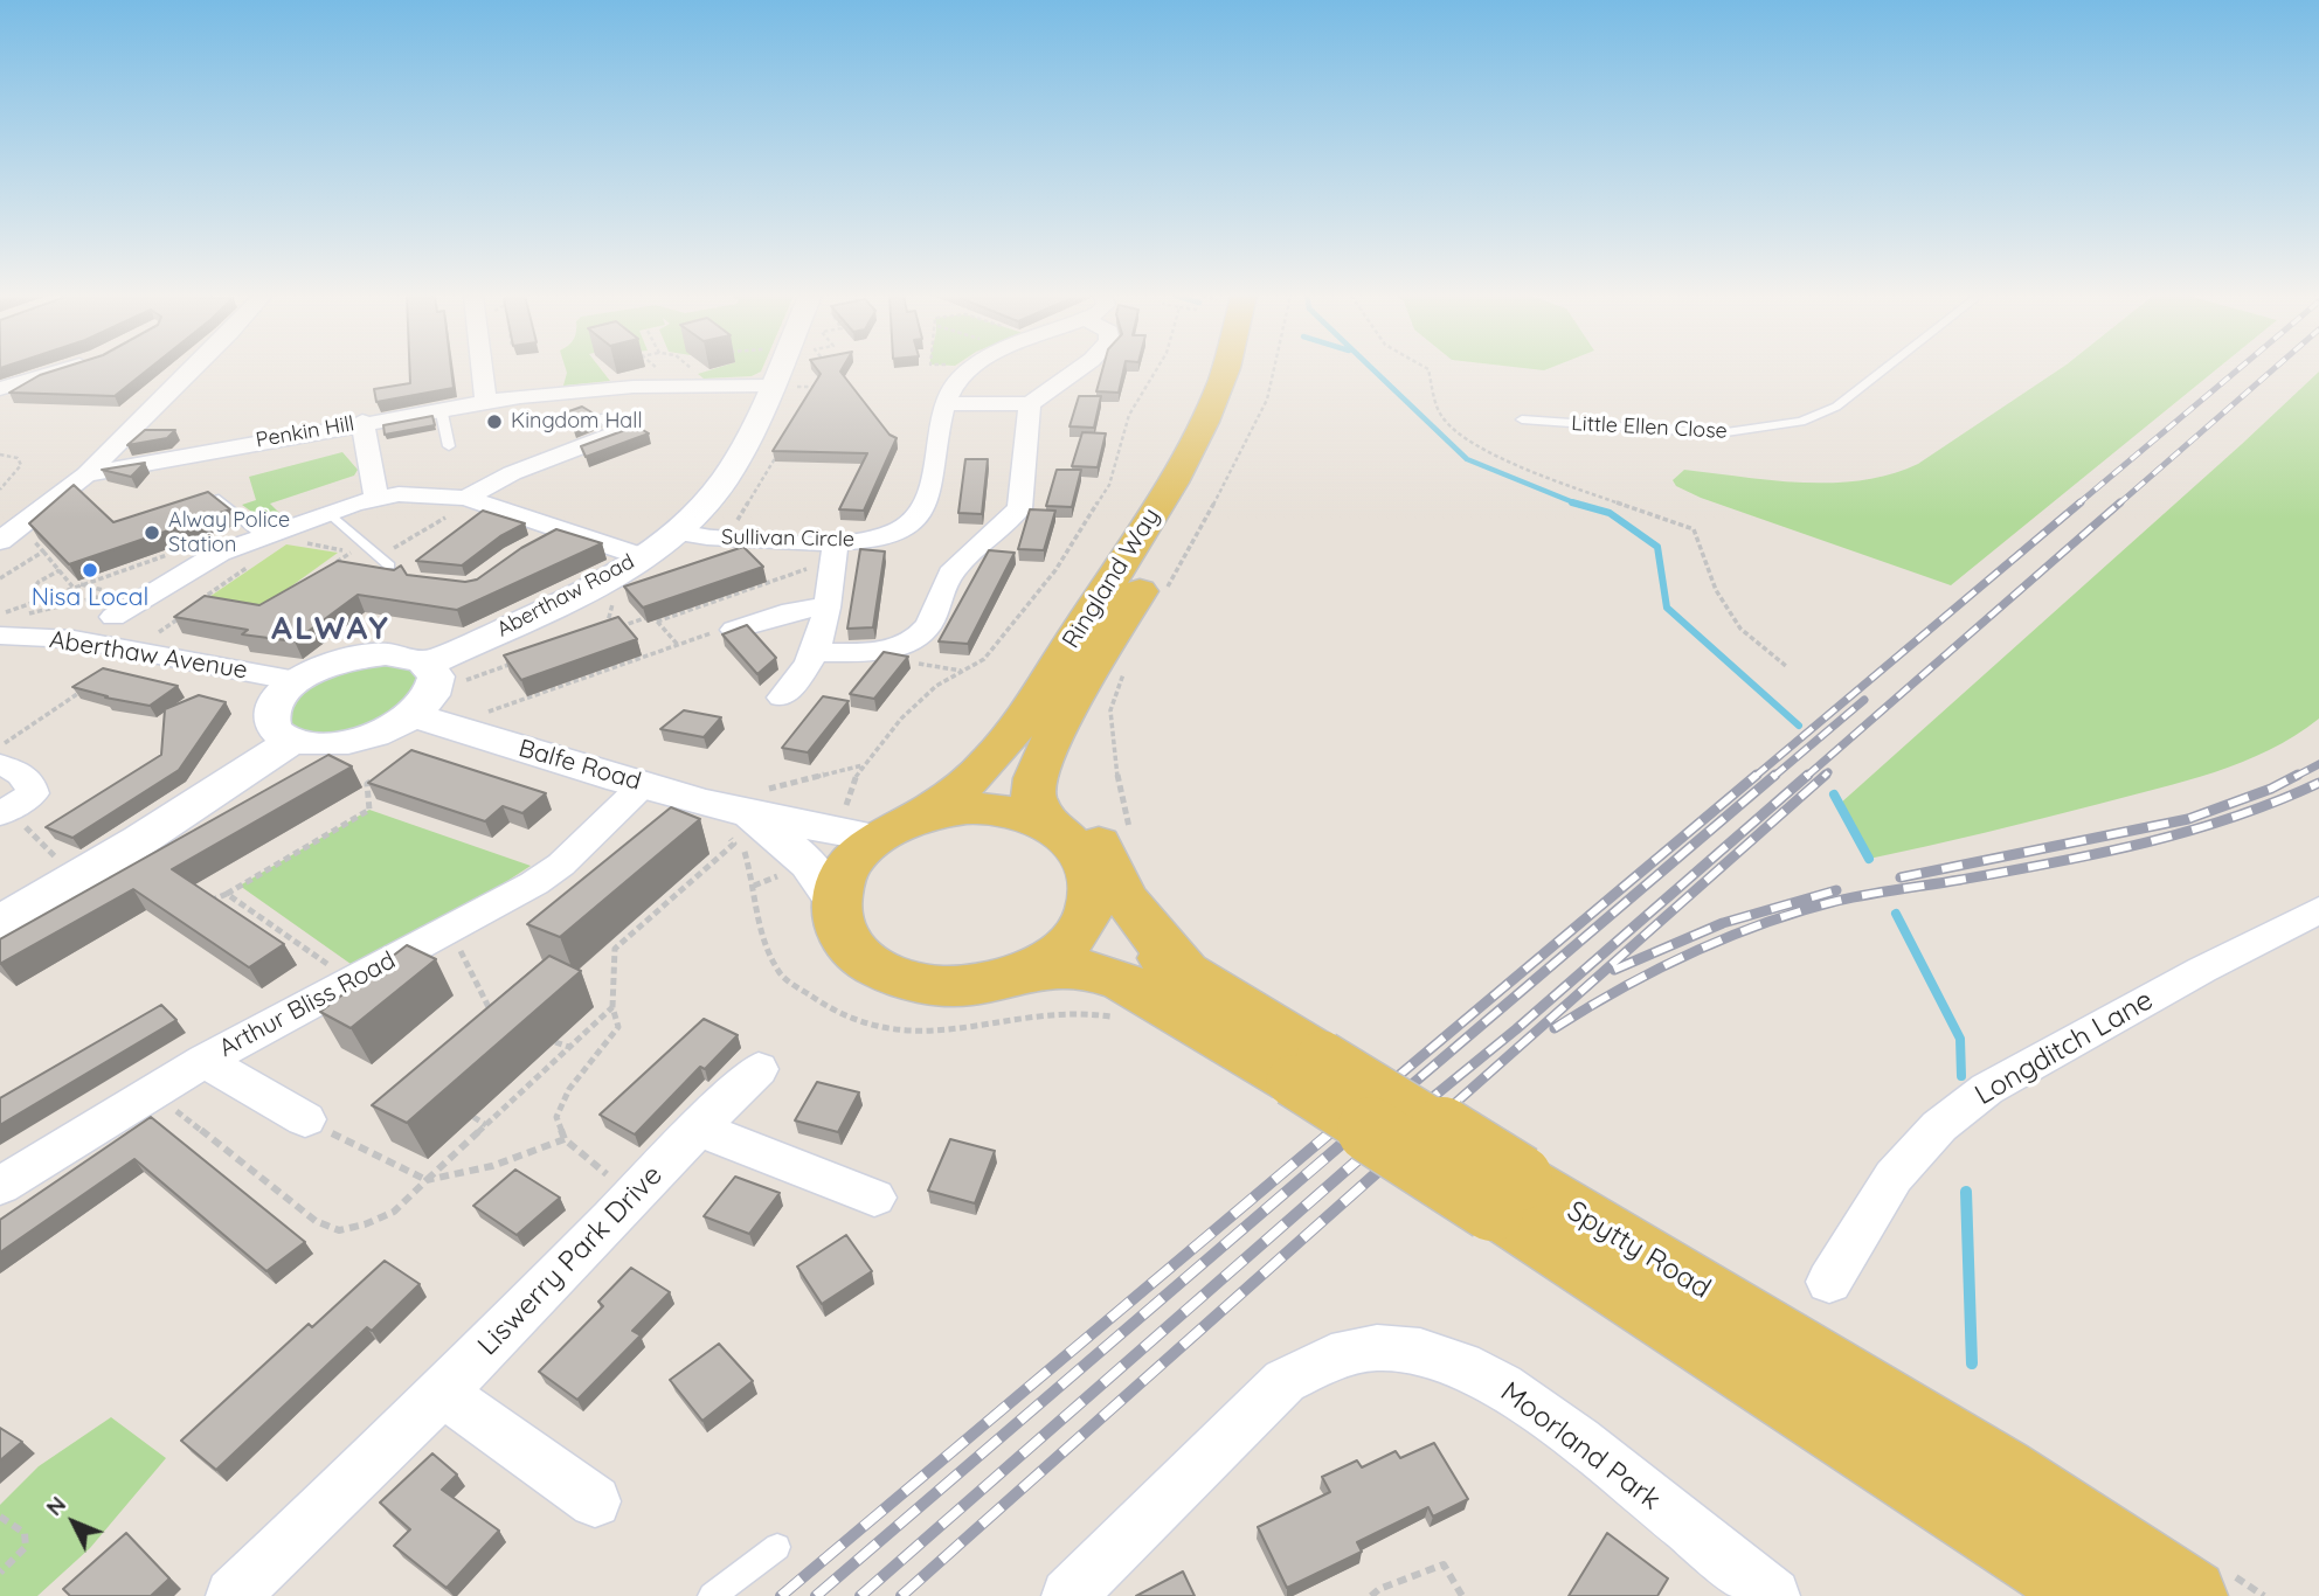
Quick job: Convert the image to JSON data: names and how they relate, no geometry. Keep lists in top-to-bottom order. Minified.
{"streets":{"main road":["Ringland Way","Balfe Road","Spytty Road"],"street":["Penkin Hill","Sullivan Circle","Aberthaw Road","Aberthaw Avenue","Arthur Bliss Road","Longditch Lane","Liswerry Park Drive","Moorland Park"],"lane":["Little Ellen Close"]},"crossings":[["Penkin Hill","Aberthaw Road"],["Sullivan Circle","Aberthaw Road"],["Ringland Way","Balfe Road"],["Ringland Way","Spytty Road"],["Balfe Road","Arthur Bliss Road"],["Balfe Road","Spytty Road"]],"districts":["ALWAY"],"places":["Kingdom Hall","Alway Police Station","Nisa Local"],"north":"top left"}
